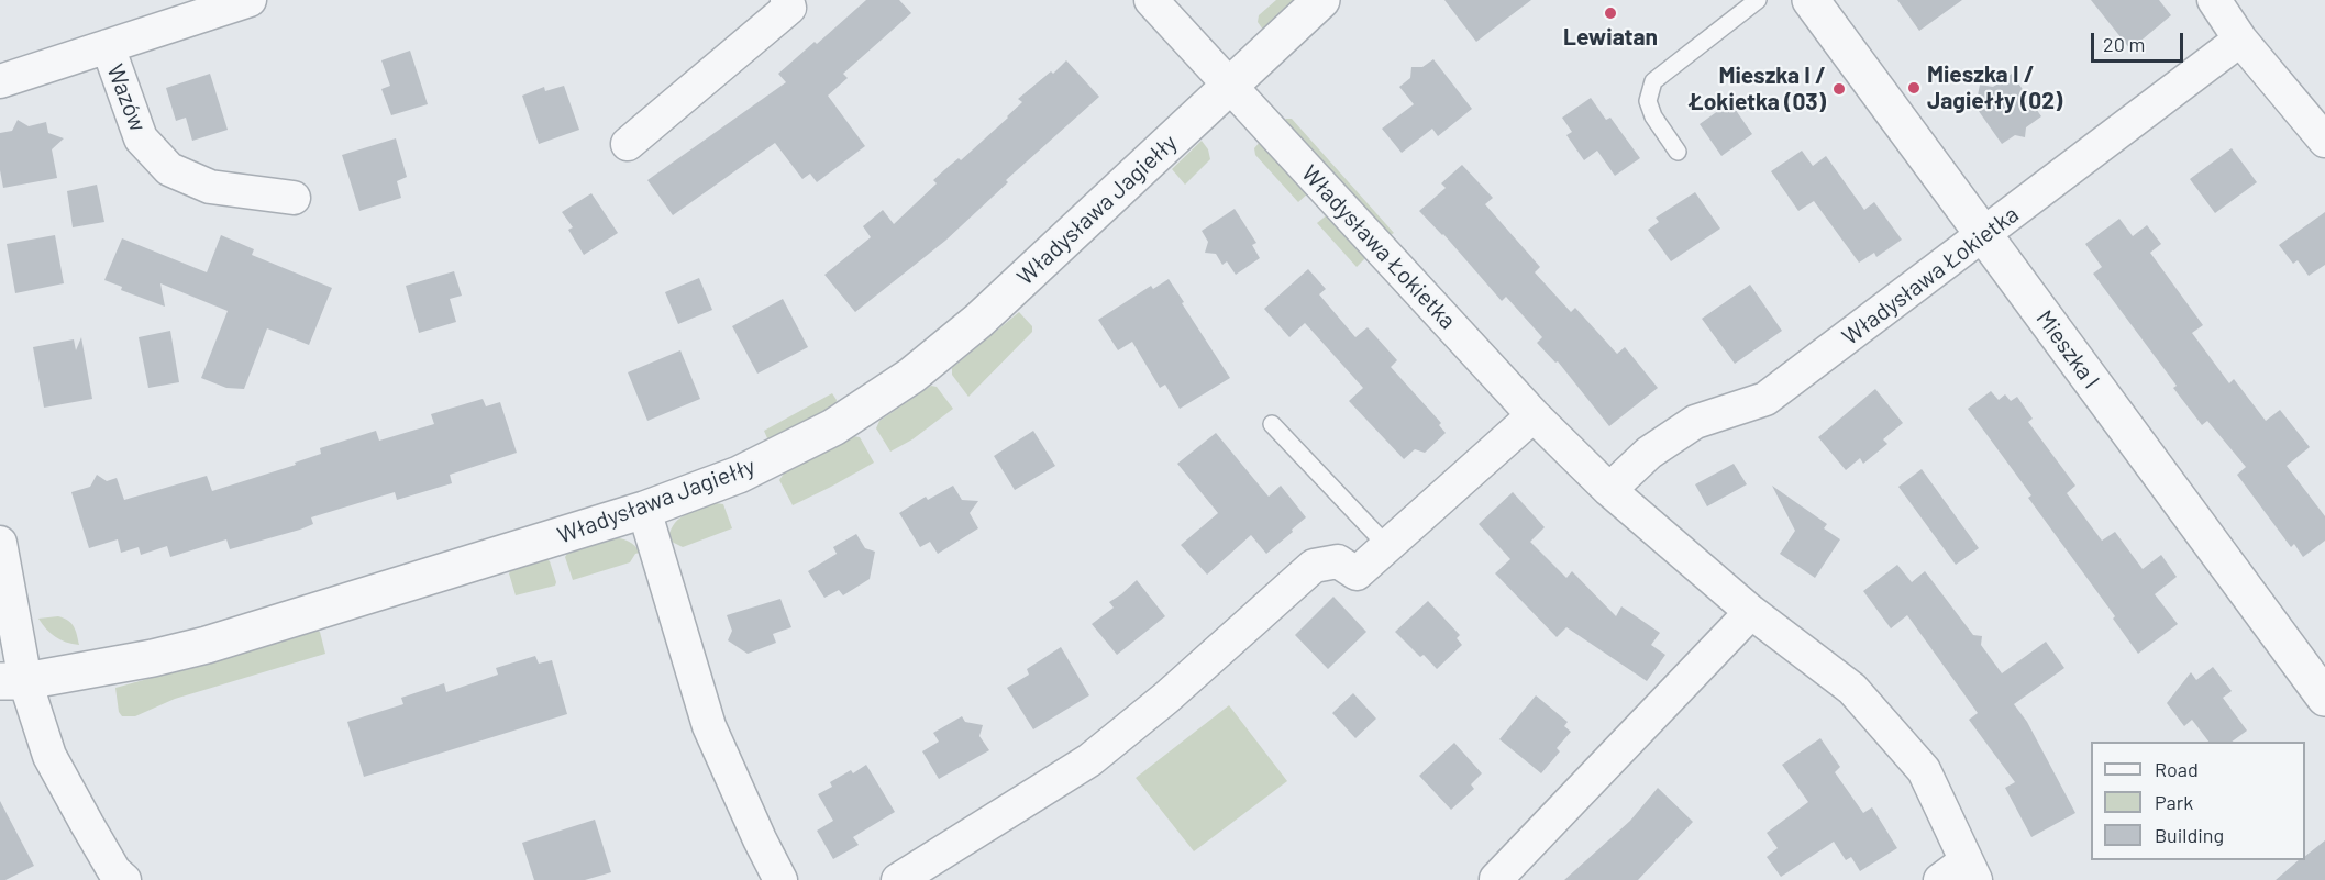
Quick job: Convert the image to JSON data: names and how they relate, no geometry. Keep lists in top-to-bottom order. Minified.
{"streets":{"street":["Wazów","Władysława Jagiełły","Władysława Łokietka","Mieszka I"]},"crossings":[["Władysława Jagiełły","Władysława Łokietka"],["Władysława Łokietka","Mieszka I"]],"places":["Lewiatan","Mieszka I / Jagiełły (02)","Mieszka I / Łokietka (03)"],"legend":["Road","Park","Building"],"scale_bar":"20 m"}
